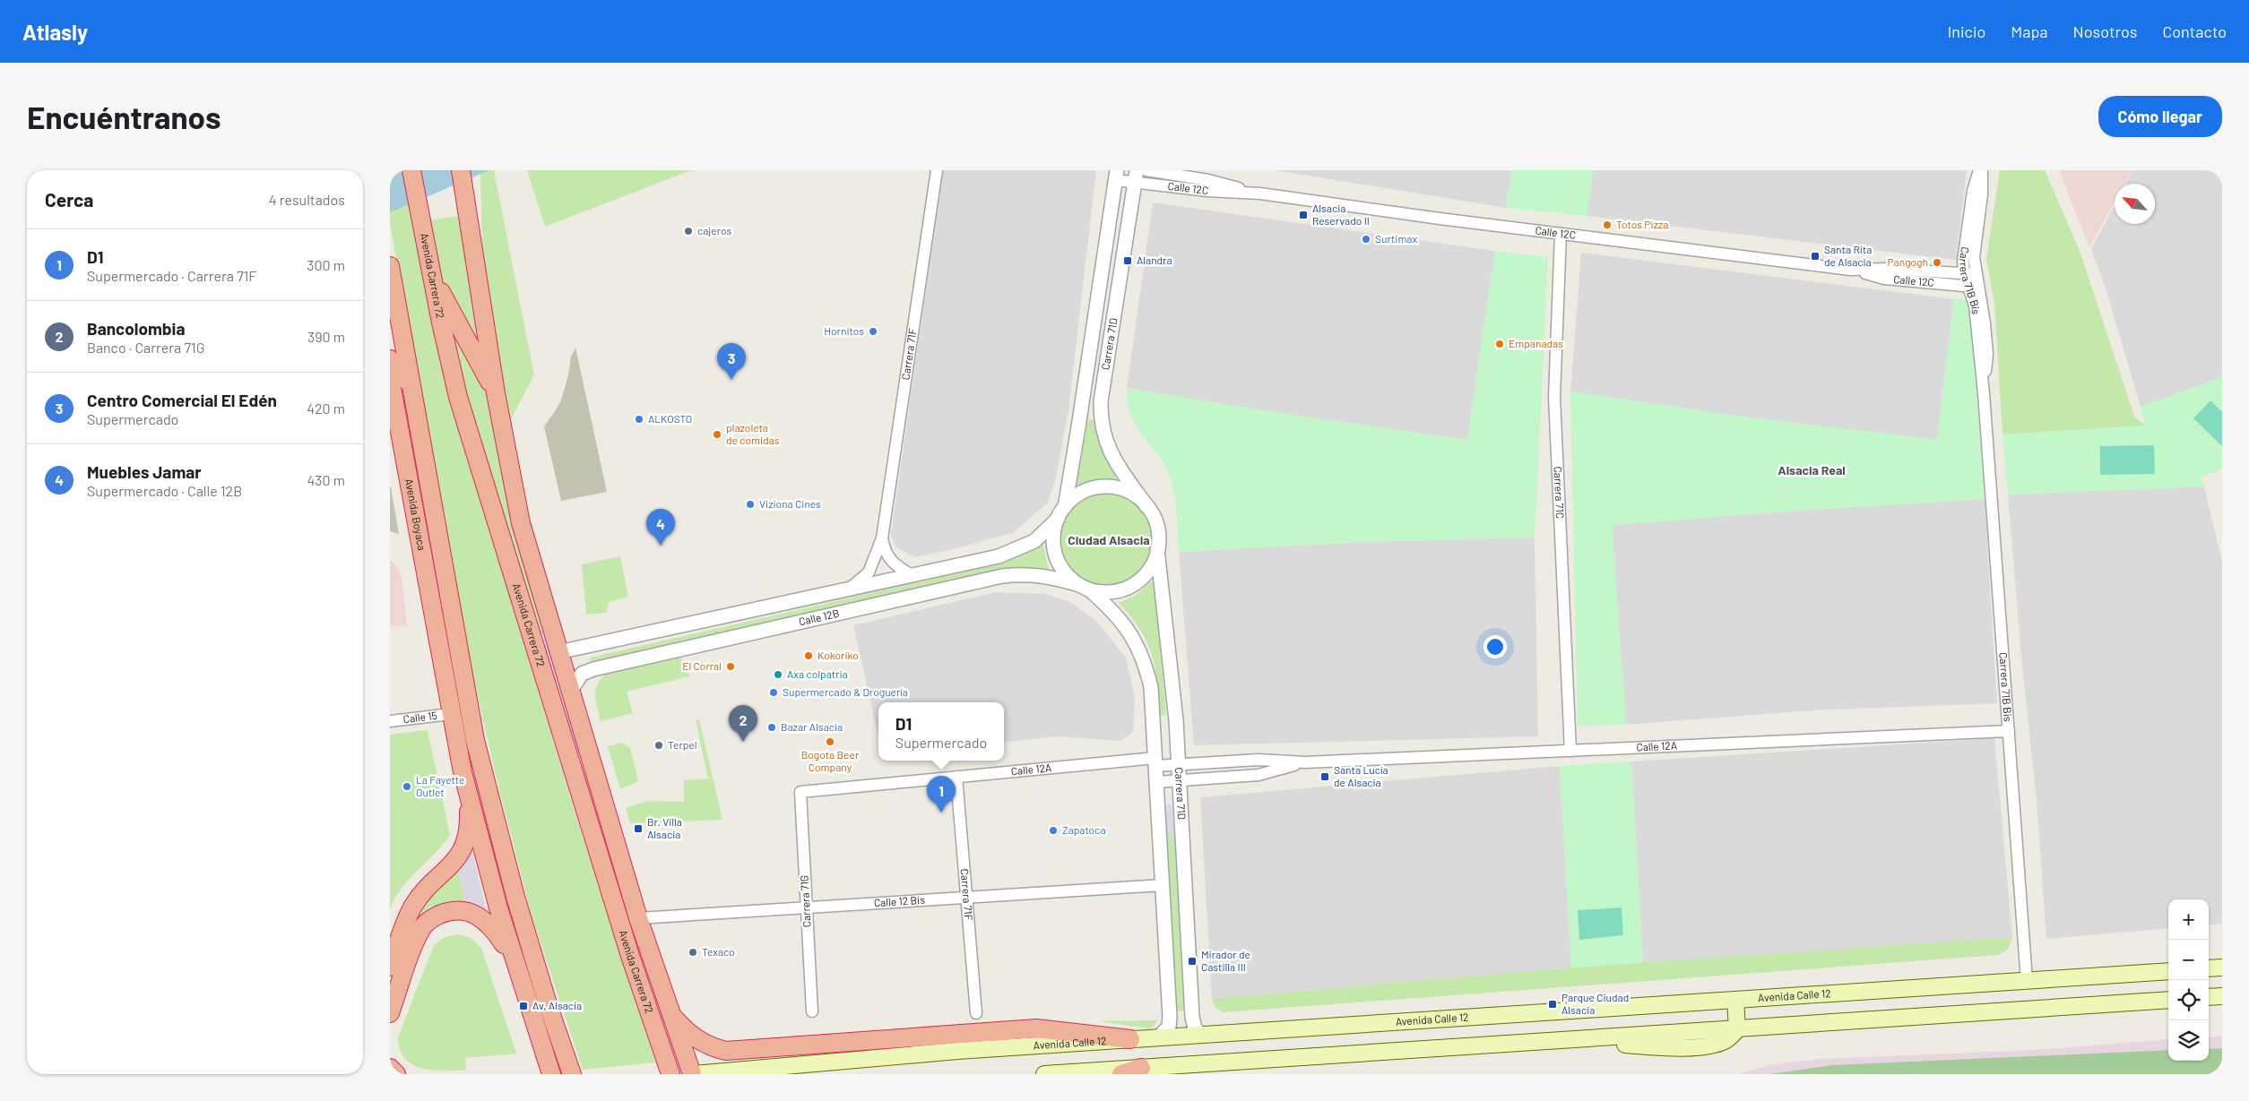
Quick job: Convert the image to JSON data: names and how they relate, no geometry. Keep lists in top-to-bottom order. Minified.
{"streets":{"highway":["Avenida Carrera 72","Avenida Boyaca"],"main road":["Avenida Calle 12"],"street":["Calle 12C","Carrera 71B Bis","Carrera 71D","Carrera 71F","Carrera 71C","Calle 12B","Calle 15","Calle 12A","Carrera 71G","Calle 12 Bis"]},"crossings":[["Calle 12C","Carrera 71B Bis"],["Calle 12C","Carrera 71D"],["Calle 12C","Carrera 71C"],["Avenida Carrera 72","Calle 12B"],["Avenida Carrera 72","Calle 12 Bis"],["Avenida Carrera 72","Avenida Calle 12"],["Carrera 71B Bis","Calle 12A"],["Carrera 71B Bis","Avenida Calle 12"],["Carrera 71D","Calle 12B"],["Carrera 71D","Calle 12A"],["Carrera 71D","Calle 12 Bis"],["Carrera 71D","Avenida Calle 12"],["Carrera 71F","Calle 12B"],["Carrera 71F","Calle 12A"],["Carrera 71F","Calle 12 Bis"],["Carrera 71C","Calle 12A"],["Calle 12A","Carrera 71G"],["Carrera 71G","Calle 12 Bis"]],"districts":["Alsacia Real","Ciudad Alsacia"],"places":{"transit":["Alsacia Reservado II","Santa Rita de Alsacia","Alandra","Santa Lucía de Alsacia","Br. Villa Alsacia","Mirador de Castilla III","Parque Ciudad Alsacia","Av. Alsacia"],"other":["Totos Pizza","cajeros","Surtimax","Pangogh","Hornitos","Empanadas","ALKOSTO","plazoleta de comidas","Viziona Cines","Kokoriko","El Corral","Axa colpatria","Supermercado & Droguería","Bazar Alsacia","Bogota Beer Company","Terpel","La Fayette Outlet","Zapatoca","Texaco"]},"north":"top left","page":{"header":"Atlasly","nav":["Inicio","Mapa","Nosotros","Contacto"],"buttons":"Cómo llegar","title":"Encuéntranos","heading":["Cerca","4 resultados"],"list":[{"mark":"1","name":"D1","note":"Supermercado · Carrera 71F","value":"300 m"},{"mark":"2","name":"Bancolombia","note":"Banco · Carrera 71G","value":"390 m"},{"mark":"3","name":"Centro Comercial El Edén","note":"Supermercado","value":"420 m"},{"mark":"4","name":"Muebles Jamar","note":"Supermercado · Calle 12B","value":"430 m"}],"pins":["3","4","2","1"],"popup":["D1","Supermercado"],"map_buttons":["+","−"]}}
